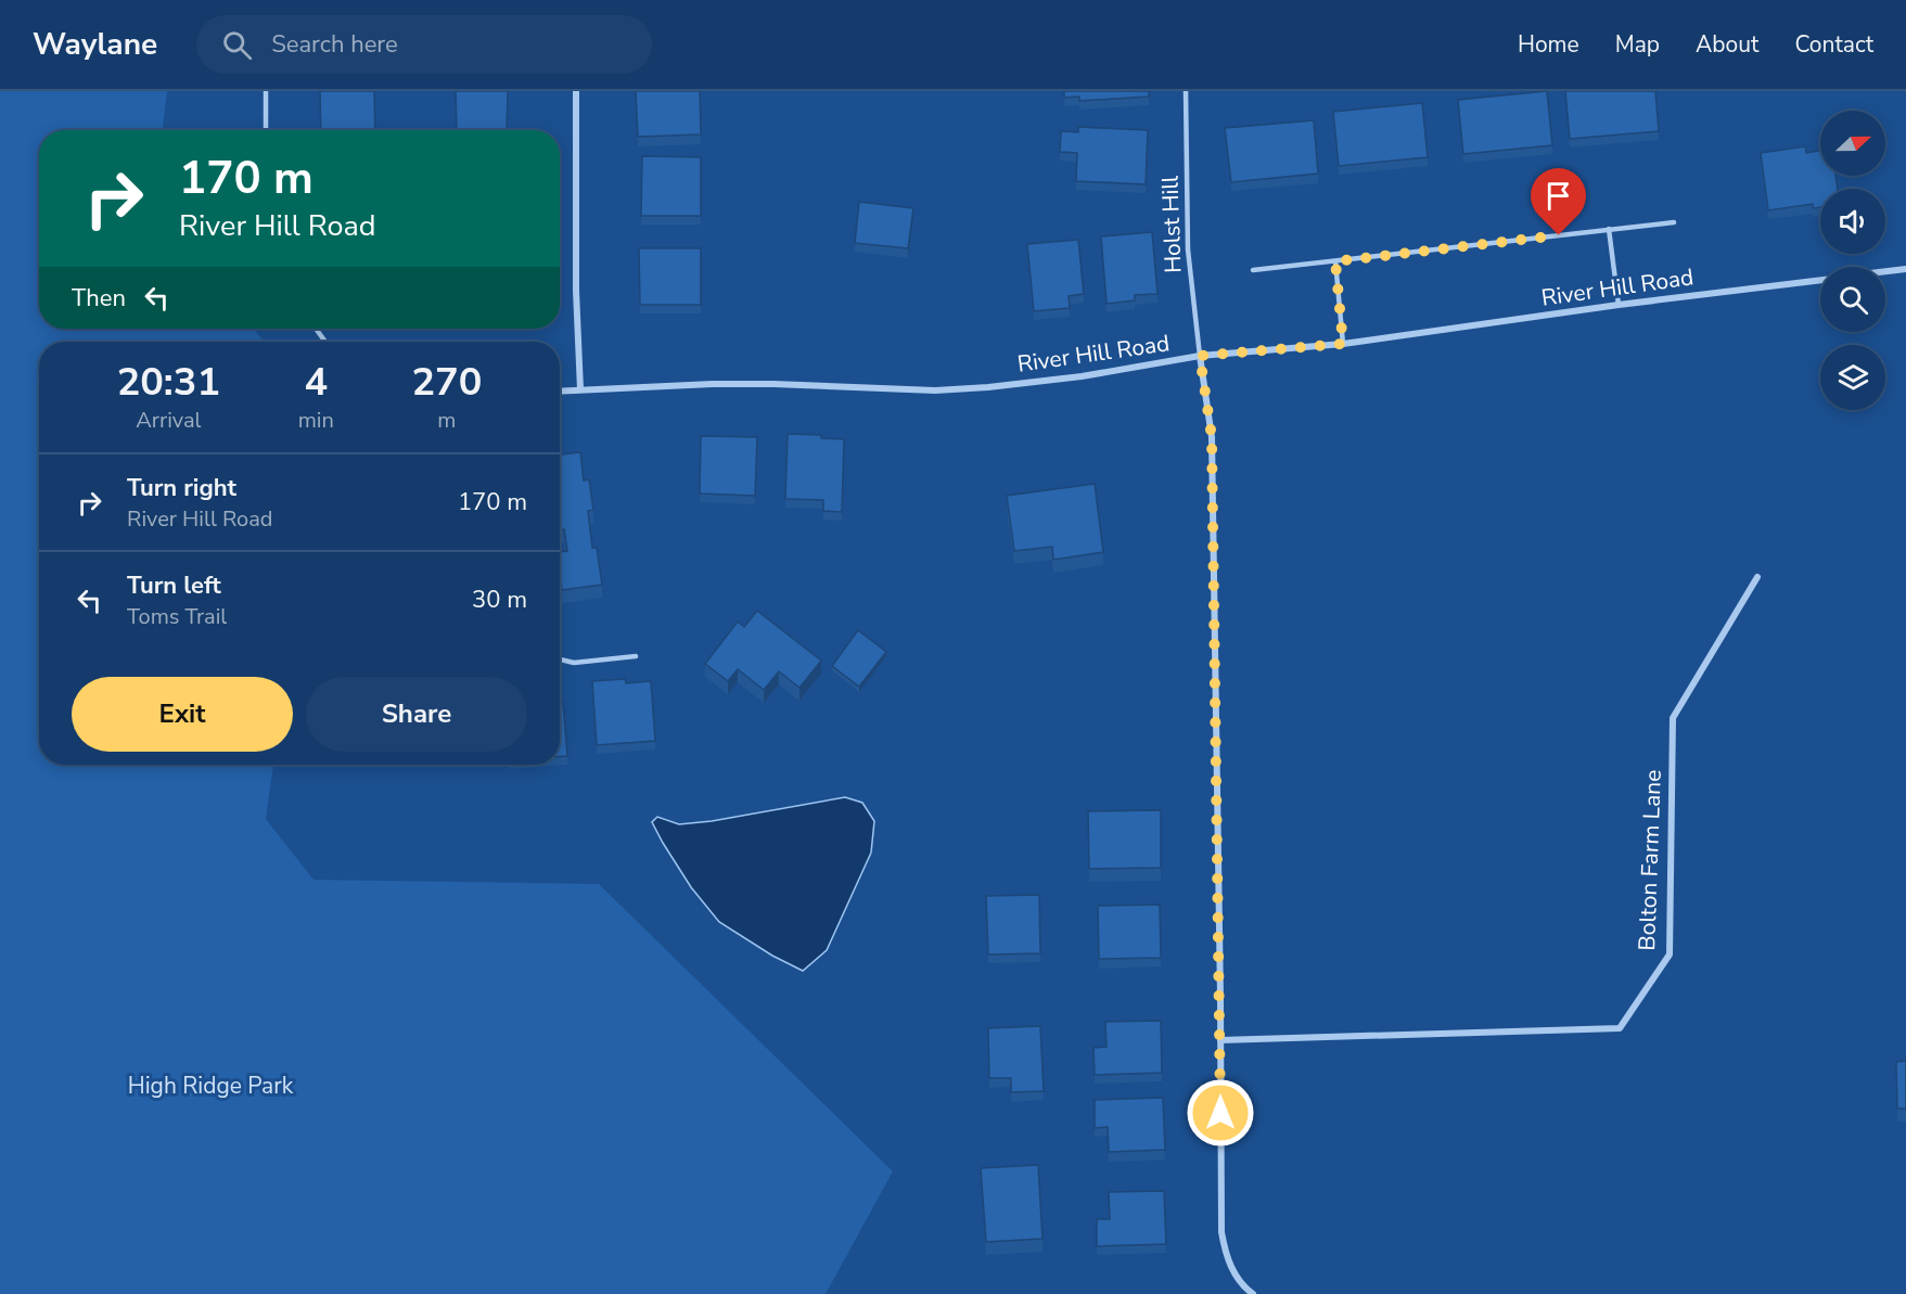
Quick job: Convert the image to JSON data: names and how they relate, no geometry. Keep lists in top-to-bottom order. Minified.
{"streets":{"street":["River Hill Road","Bolton Farm Lane"],"lane":["Holst Hill"]},"crossings":[["Holst Hill","River Hill Road"]],"parks":["High Ridge Park"],"north":"right","page":{"header":"Waylane","search":"Search here","nav":["Home","Map","About","Contact"],"turn":["170 m","River Hill Road"],"then":"Then","eta":["20:31","Arrival","4","min","270","m"],"list":[{"name":"Turn right","note":"River Hill Road","value":"170 m"},{"name":"Turn left","note":"Toms Trail","value":"30 m"}],"buttons":["Exit","Share"]}}
